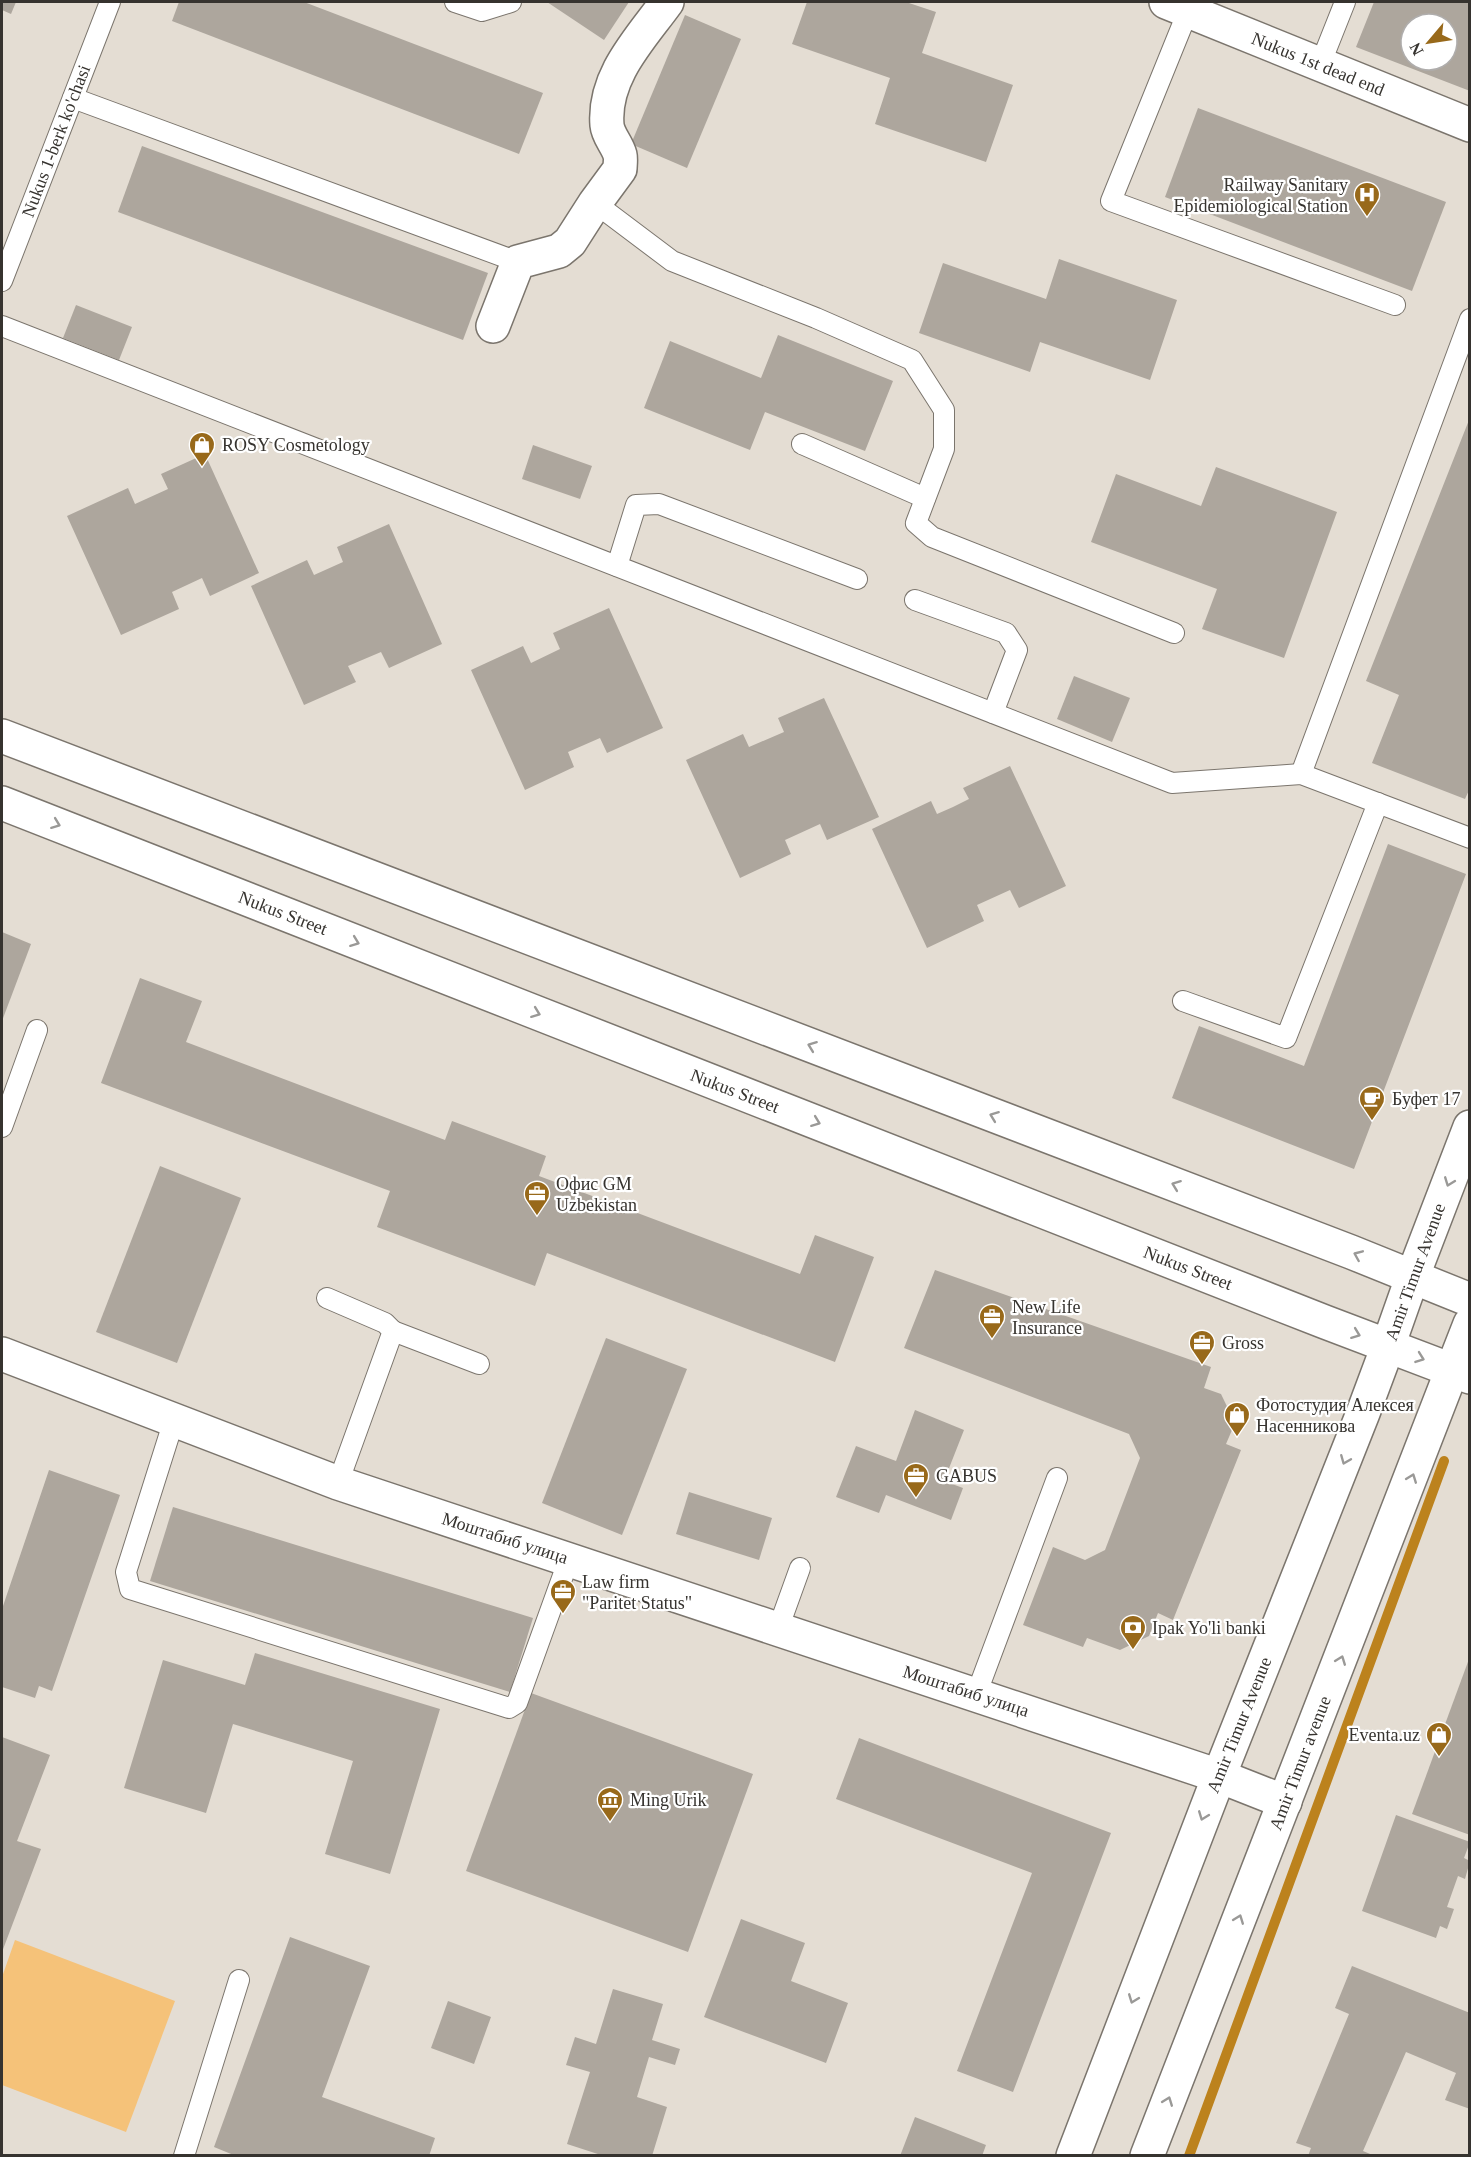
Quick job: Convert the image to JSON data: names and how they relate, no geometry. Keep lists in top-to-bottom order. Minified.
{"streets":{"main road":["Nukus 1st dead end","Nukus Street","Amir Timur Avenue","Моштабиб улица","Amir Timur avenue"],"lane":["Nukus 1-berk ko'chasi"]},"crossings":[["Nukus Street","Amir Timur Avenue"],["Nukus Street","Amir Timur avenue"],["Amir Timur Avenue","Моштабиб улица"],["Моштабиб улица","Amir Timur avenue"]],"one_way":["Amir Timur Avenue","Amir Timur avenue"],"places":{"hospital":["Railway Sanitary Epidemiological Station"],"shop":["ROSY Cosmetology","Фотостудия Алексея Насенникова","Eventa.uz"],"cafe":["Буфет 17"],"office":["Офис GM Uzbekistan","New Life Insurance","Gross","GABUS","Law firm \"Paritet Status\""],"bank":["Ipak Yo'li banki"],"museum":["Ming Urik"]},"north":"bottom left"}
